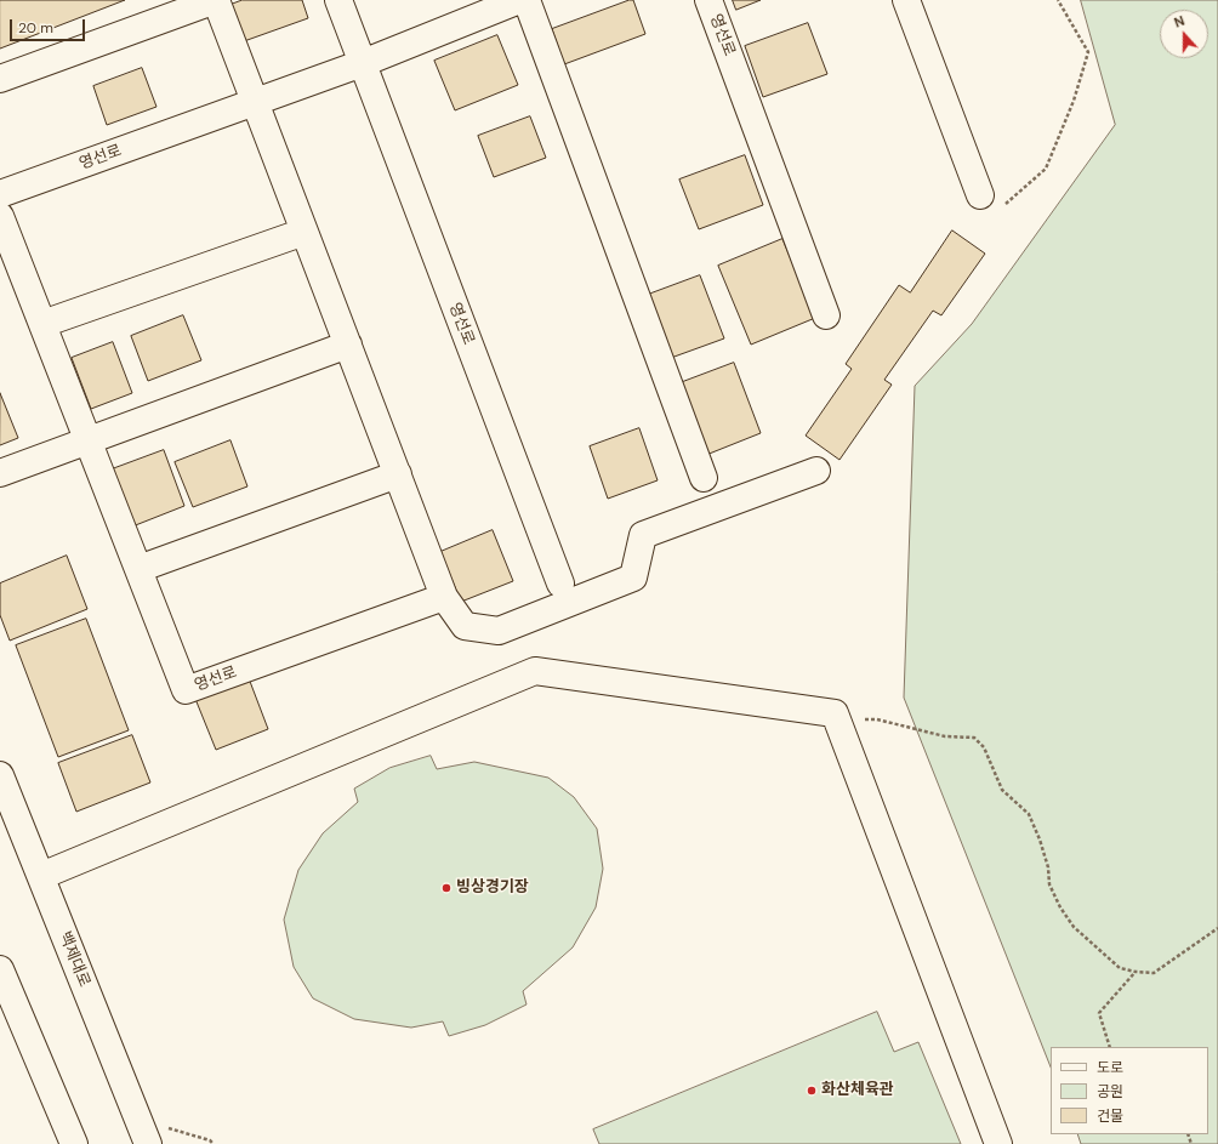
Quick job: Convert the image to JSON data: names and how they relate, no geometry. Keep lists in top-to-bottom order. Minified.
{"streets":{"street":["영선로","백제대로"]},"places":["빙상경기장","화산체육관"],"legend":["도로","공원","건물"],"scale_bar":"20 m","north":"top"}
